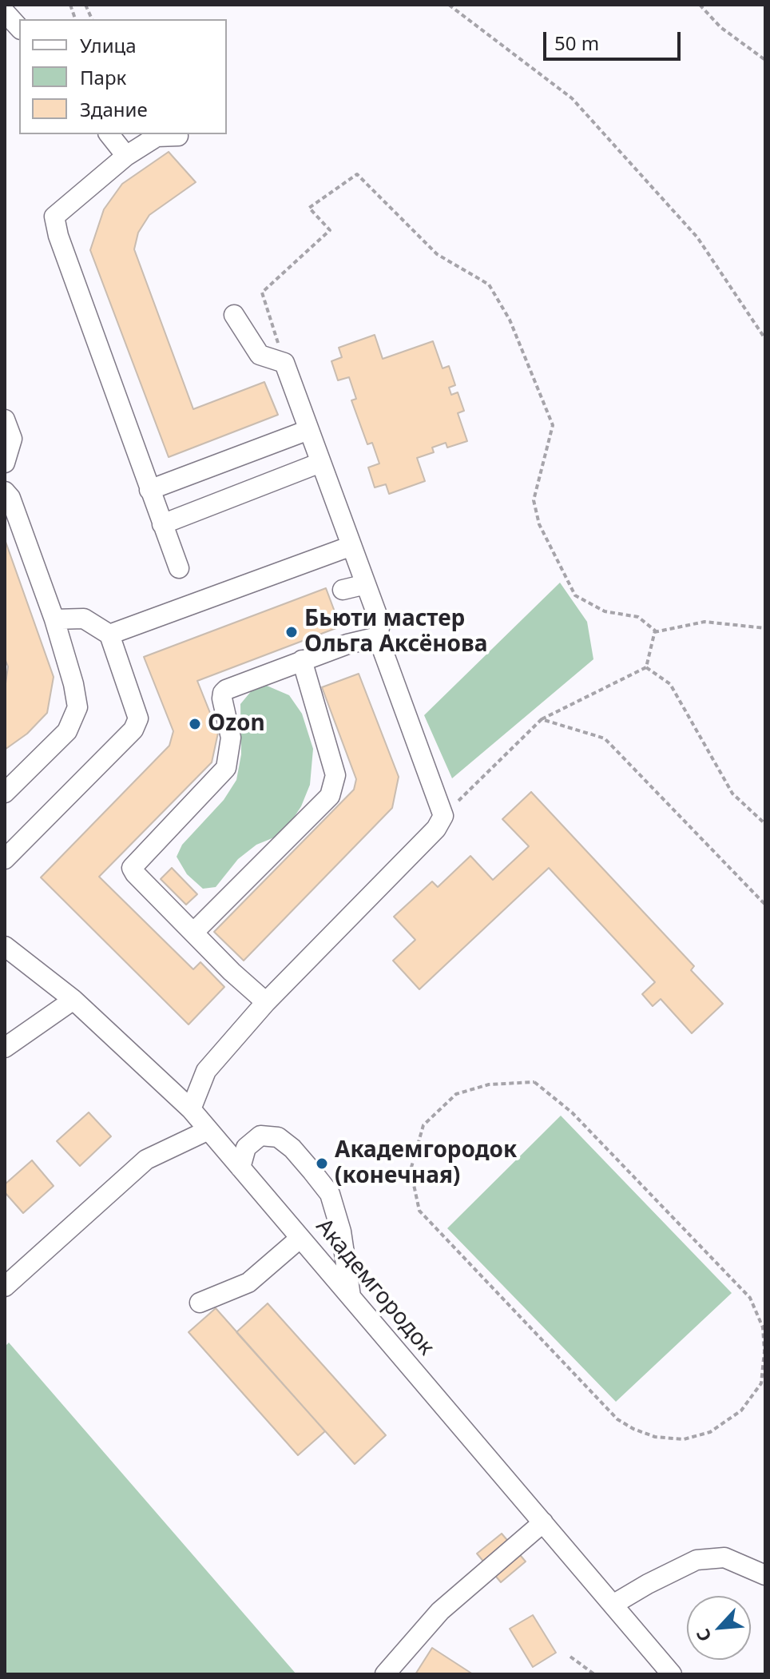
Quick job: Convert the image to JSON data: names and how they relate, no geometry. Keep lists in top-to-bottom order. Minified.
{"streets":{"street":["Академгородок"]},"places":["Бьюти мастер Oльга Аксёнова","Ozon","Академгородок (конечная)"],"legend":["Улица","Парк","Здание"],"scale_bar":"50 m","north":"bottom left"}
